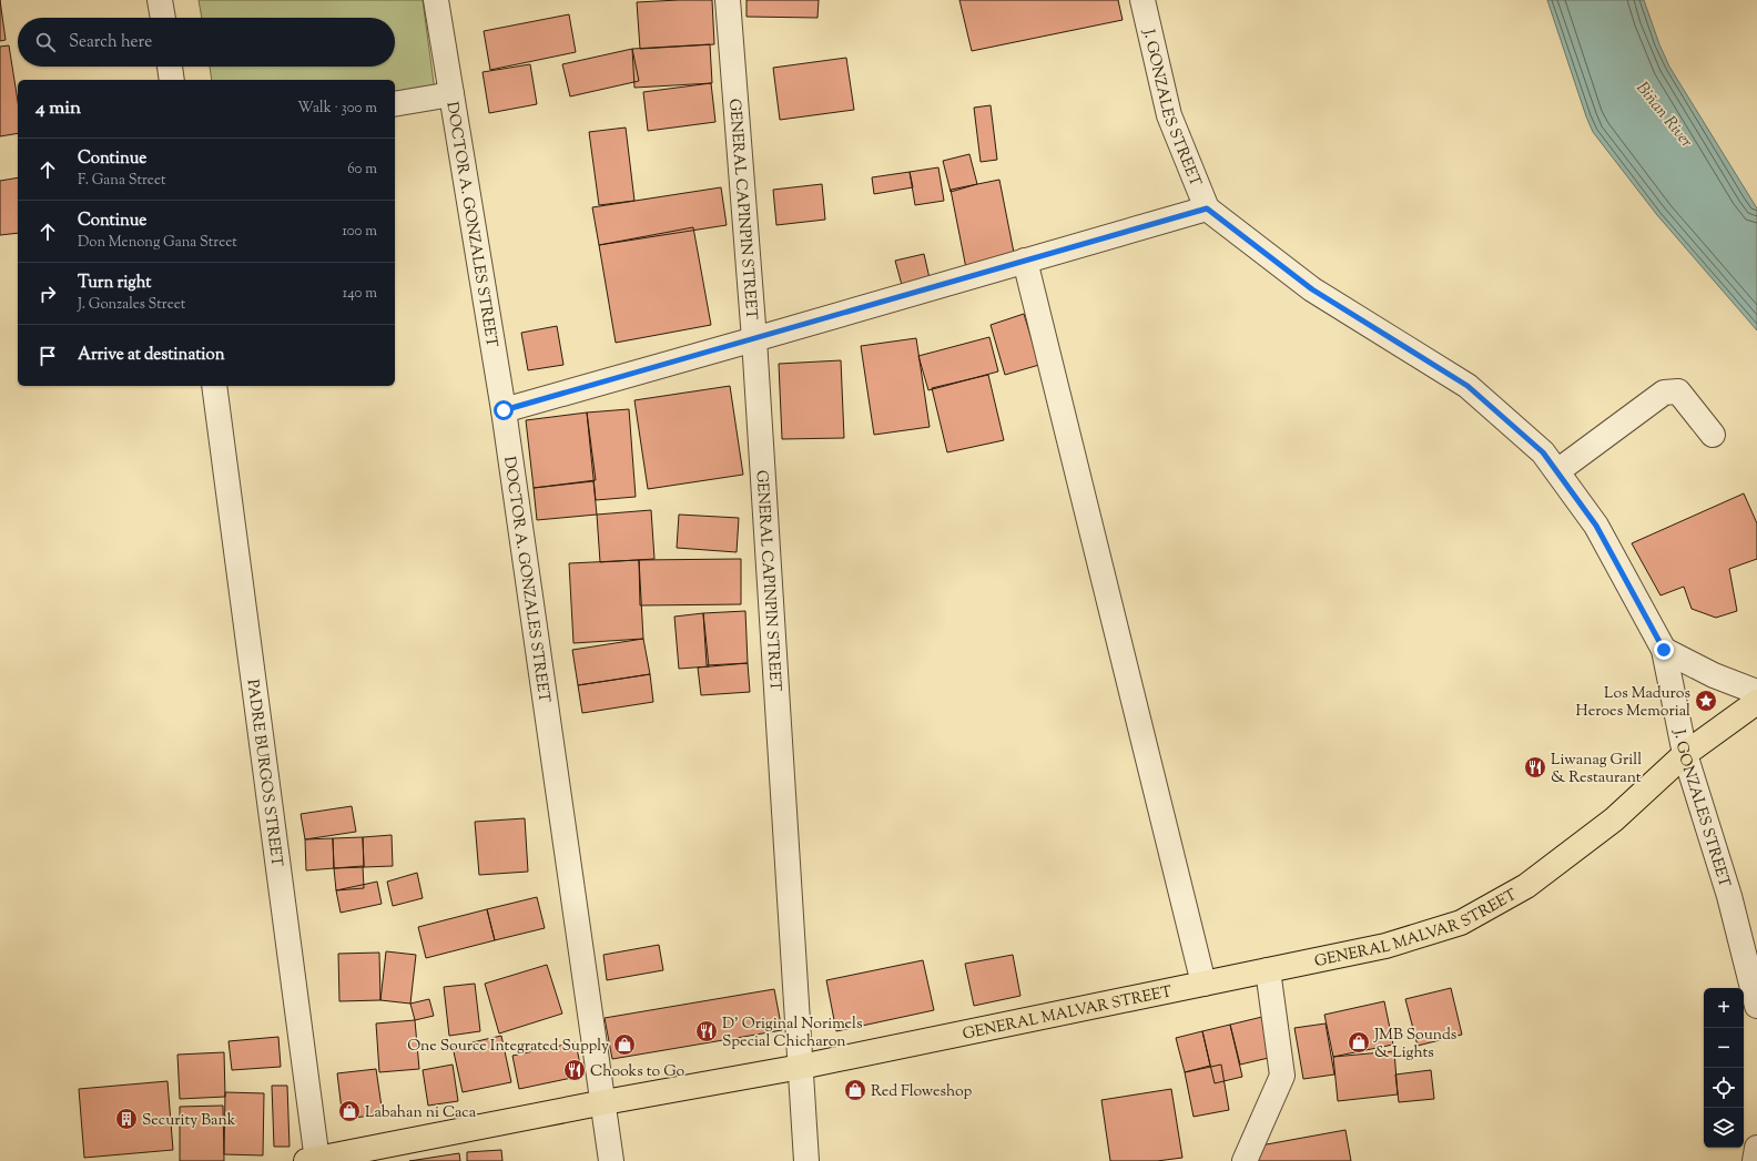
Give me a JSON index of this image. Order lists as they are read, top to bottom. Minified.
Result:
{"streets":{"main road":["GENERAL MALVAR STREET"],"street":["J. GONZALES STREET","GENERAL CAPINPIN STREET","DOCTOR A. GONZALES STREET","PADRE BURGOS STREET"]},"crossings":[["J. GONZALES STREET","GENERAL MALVAR STREET"],["GENERAL CAPINPIN STREET","GENERAL MALVAR STREET"],["DOCTOR A. GONZALES STREET","GENERAL MALVAR STREET"],["PADRE BURGOS STREET","GENERAL MALVAR STREET"]],"water":["Biñan River"],"places":{"place":["Los Maduros Heroes Memorial"],"restaurant":["Liwanag Grill & Restaurant","D' Original Norimels Special Chicharon","Chooks to Go"],"shop":["JMB Sounds & Lights","One Source Integrated Supply","Red Floweshop","Labahan ni Caca"],"building":["Security Bank"]},"page":{"search":"Search here","heading":["4 min","Walk · 300 m"],"list":[["Continue","F. Gana Street","60 m"],["Continue","Don Menong Gana Street","100 m"],["Turn right","J. Gonzales Street","140 m"],"Arrive at destination"],"map_buttons":["+","−"]}}
